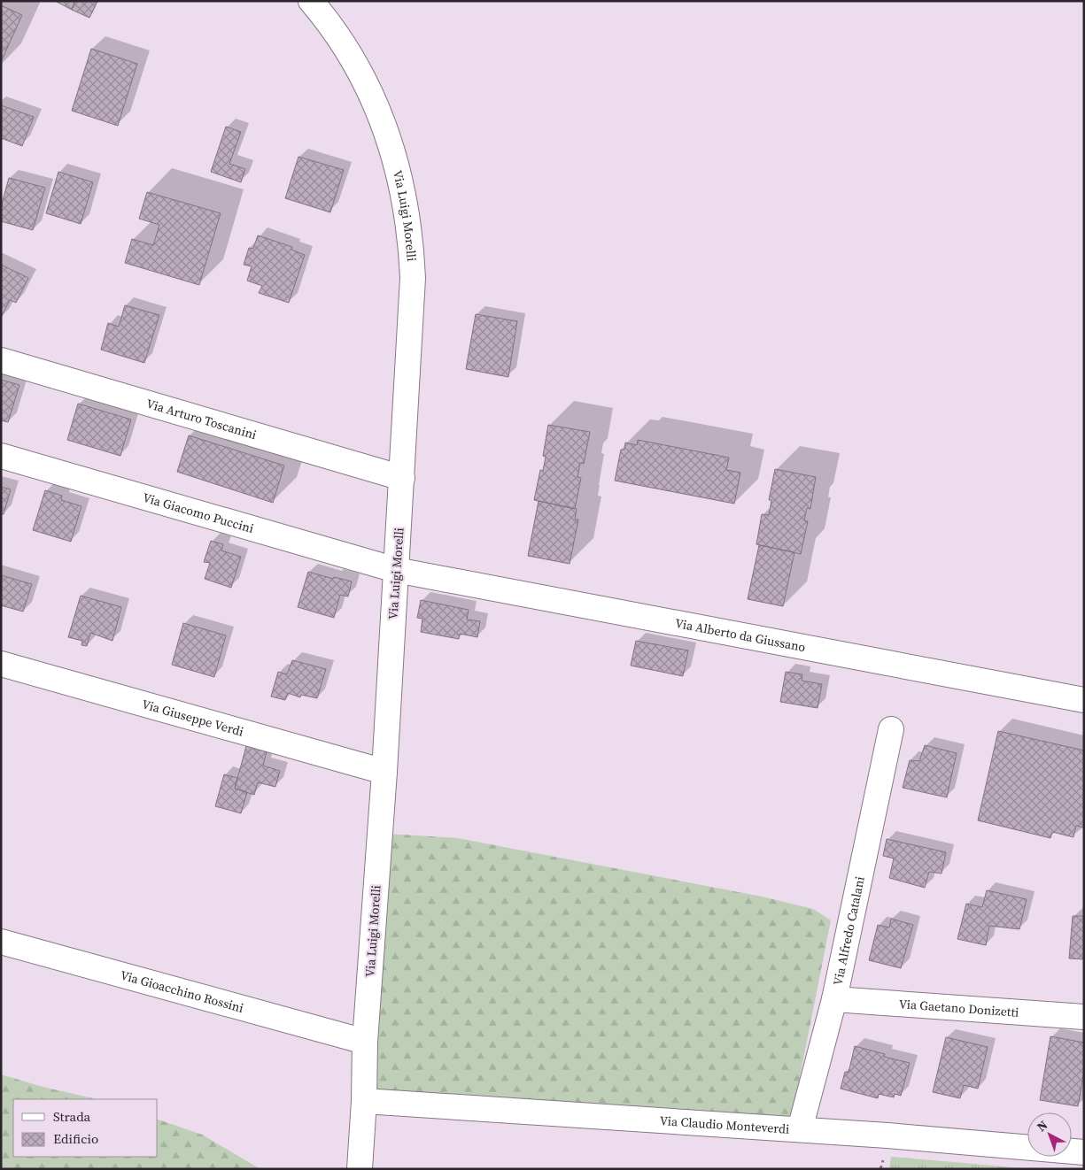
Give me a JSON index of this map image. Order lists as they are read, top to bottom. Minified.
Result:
{"streets":{"street":["Via Luigi Morelli","Via Arturo Toscanini","Via Giacomo Puccini","Via Alberto da Giussano","Via Giuseppe Verdi","Via Alfredo Catalani","Via Gioacchino Rossini","Via Gaetano Donizetti","Via Claudio Monteverdi"]},"crossings":[["Via Luigi Morelli","Via Arturo Toscanini"],["Via Luigi Morelli","Via Giacomo Puccini"],["Via Luigi Morelli","Via Alberto da Giussano"],["Via Luigi Morelli","Via Giuseppe Verdi"],["Via Luigi Morelli","Via Gioacchino Rossini"],["Via Luigi Morelli","Via Claudio Monteverdi"],["Via Giacomo Puccini","Via Alberto da Giussano"],["Via Alfredo Catalani","Via Gaetano Donizetti"],["Via Alfredo Catalani","Via Claudio Monteverdi"]],"legend":["Strada","Edificio"],"north":"top left"}
